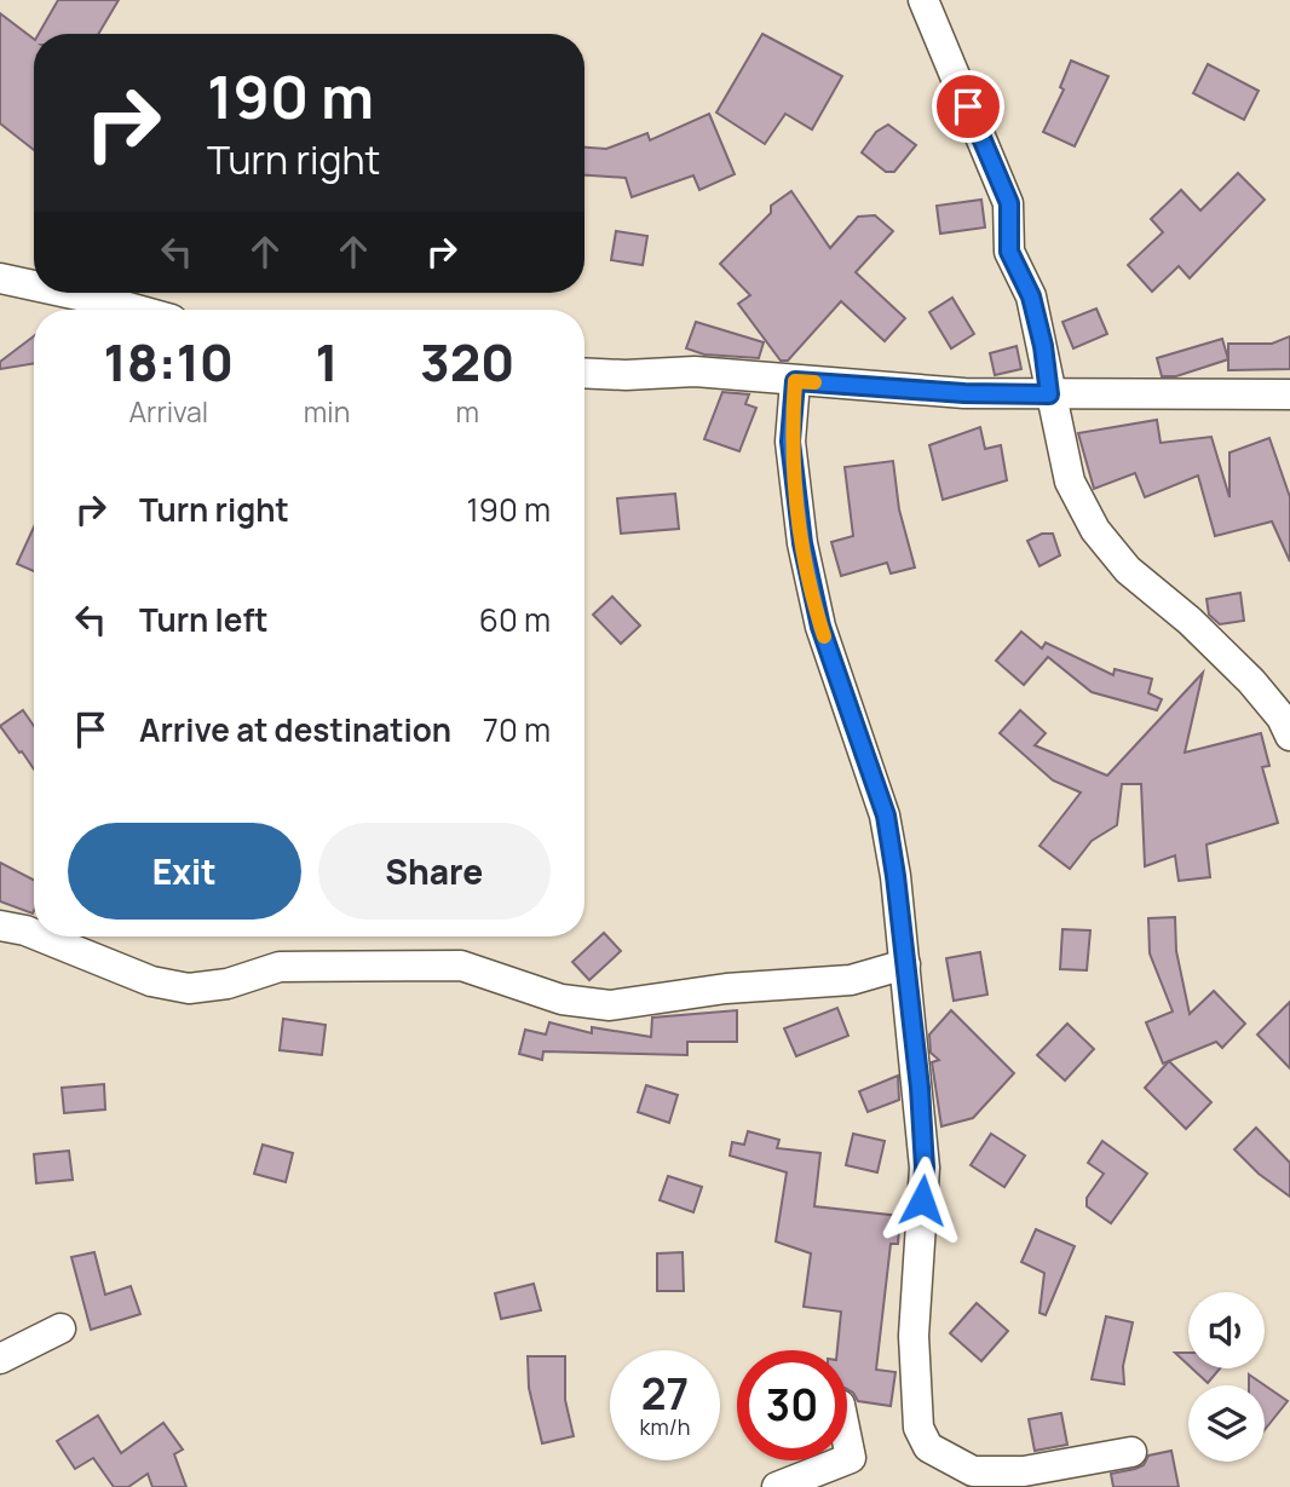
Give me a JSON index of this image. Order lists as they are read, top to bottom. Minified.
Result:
{"page":{"turn":["190 m","Turn right"],"eta":["18:10","Arrival","1","min","320","m"],"list":[{"name":"Turn right","value":"190 m"},{"name":"Turn left","value":"60 m"},{"name":"Arrive at destination","value":"70 m"}],"buttons":["Exit","Share"],"speed":"27 km/h","limit":"30"}}
